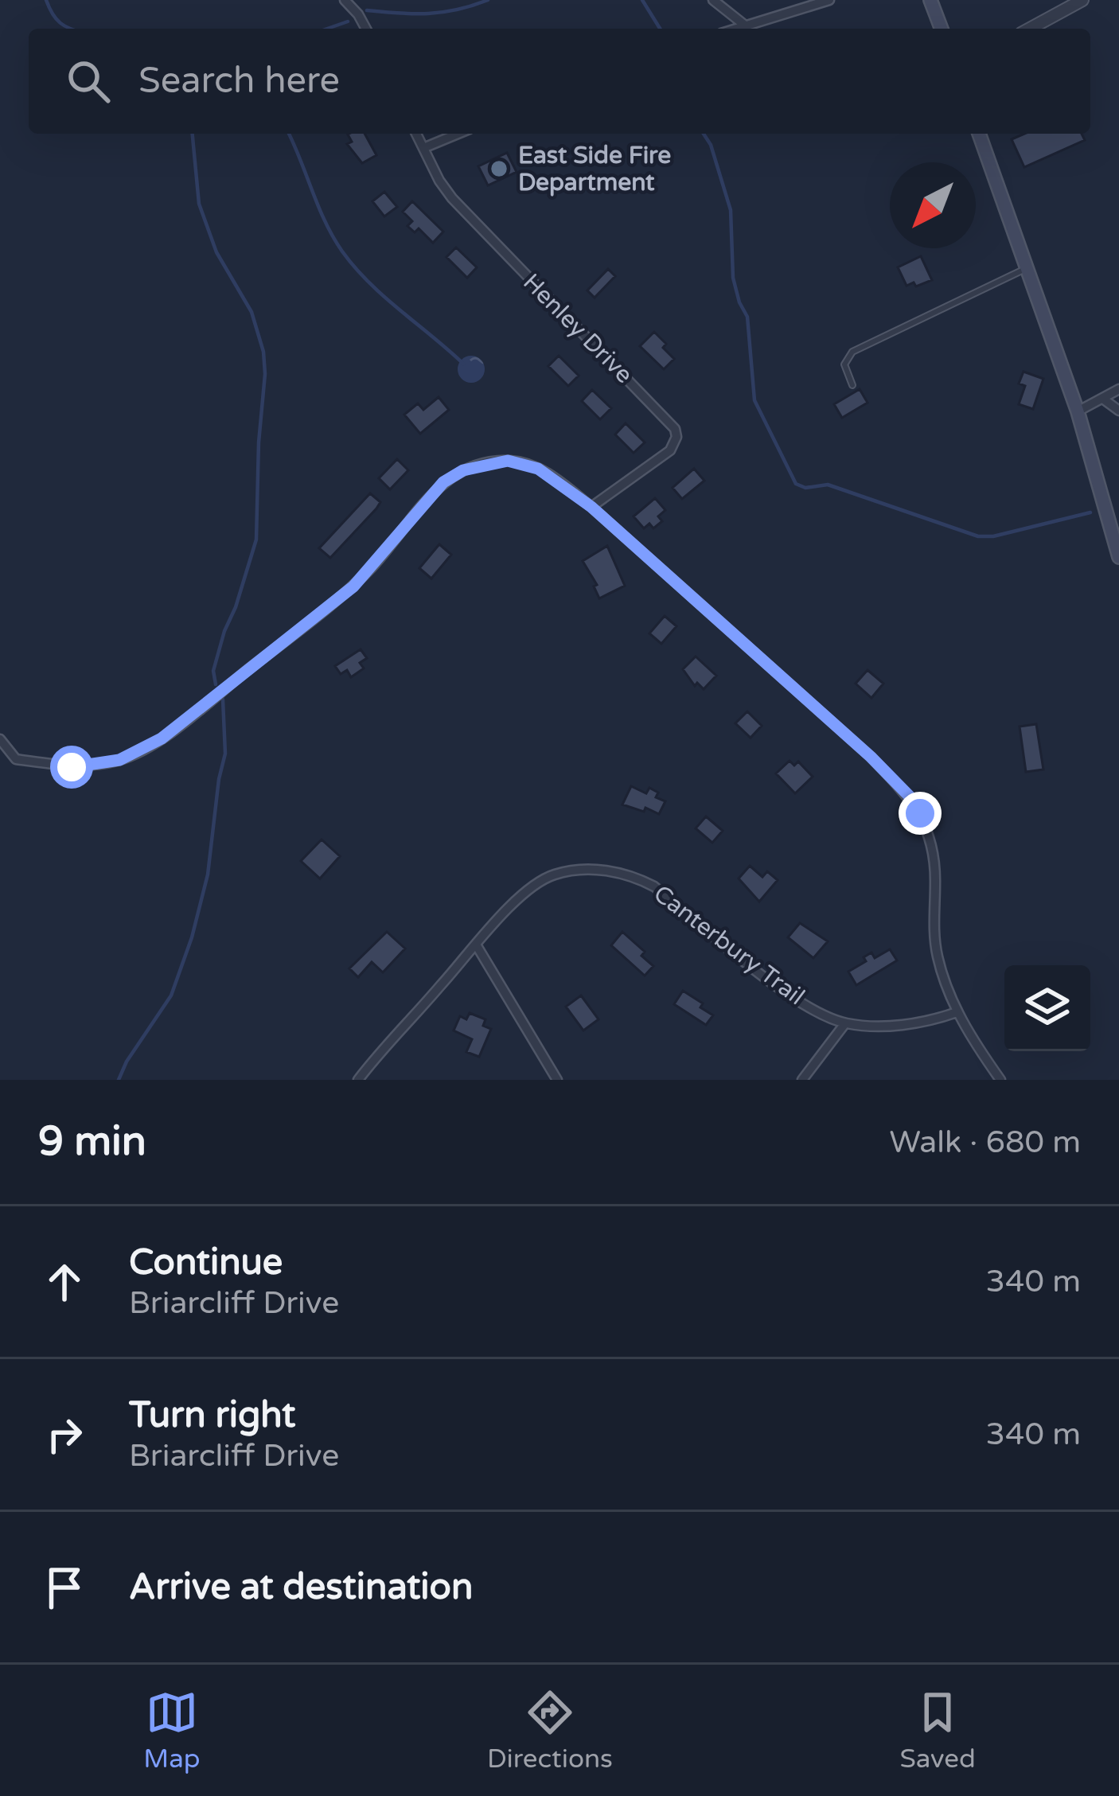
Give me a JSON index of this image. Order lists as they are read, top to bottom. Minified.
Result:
{"streets":{"street":["Henley Drive","Canterbury Trail"]},"places":["East Side Fire Department"],"north":"bottom left","page":{"search":"Search here","heading":["9 min","Walk · 680 m"],"list":[["Continue","Briarcliff Drive","340 m"],["Turn right","Briarcliff Drive","340 m"],"Arrive at destination"],"nav":["Map","Directions","Saved"]}}
